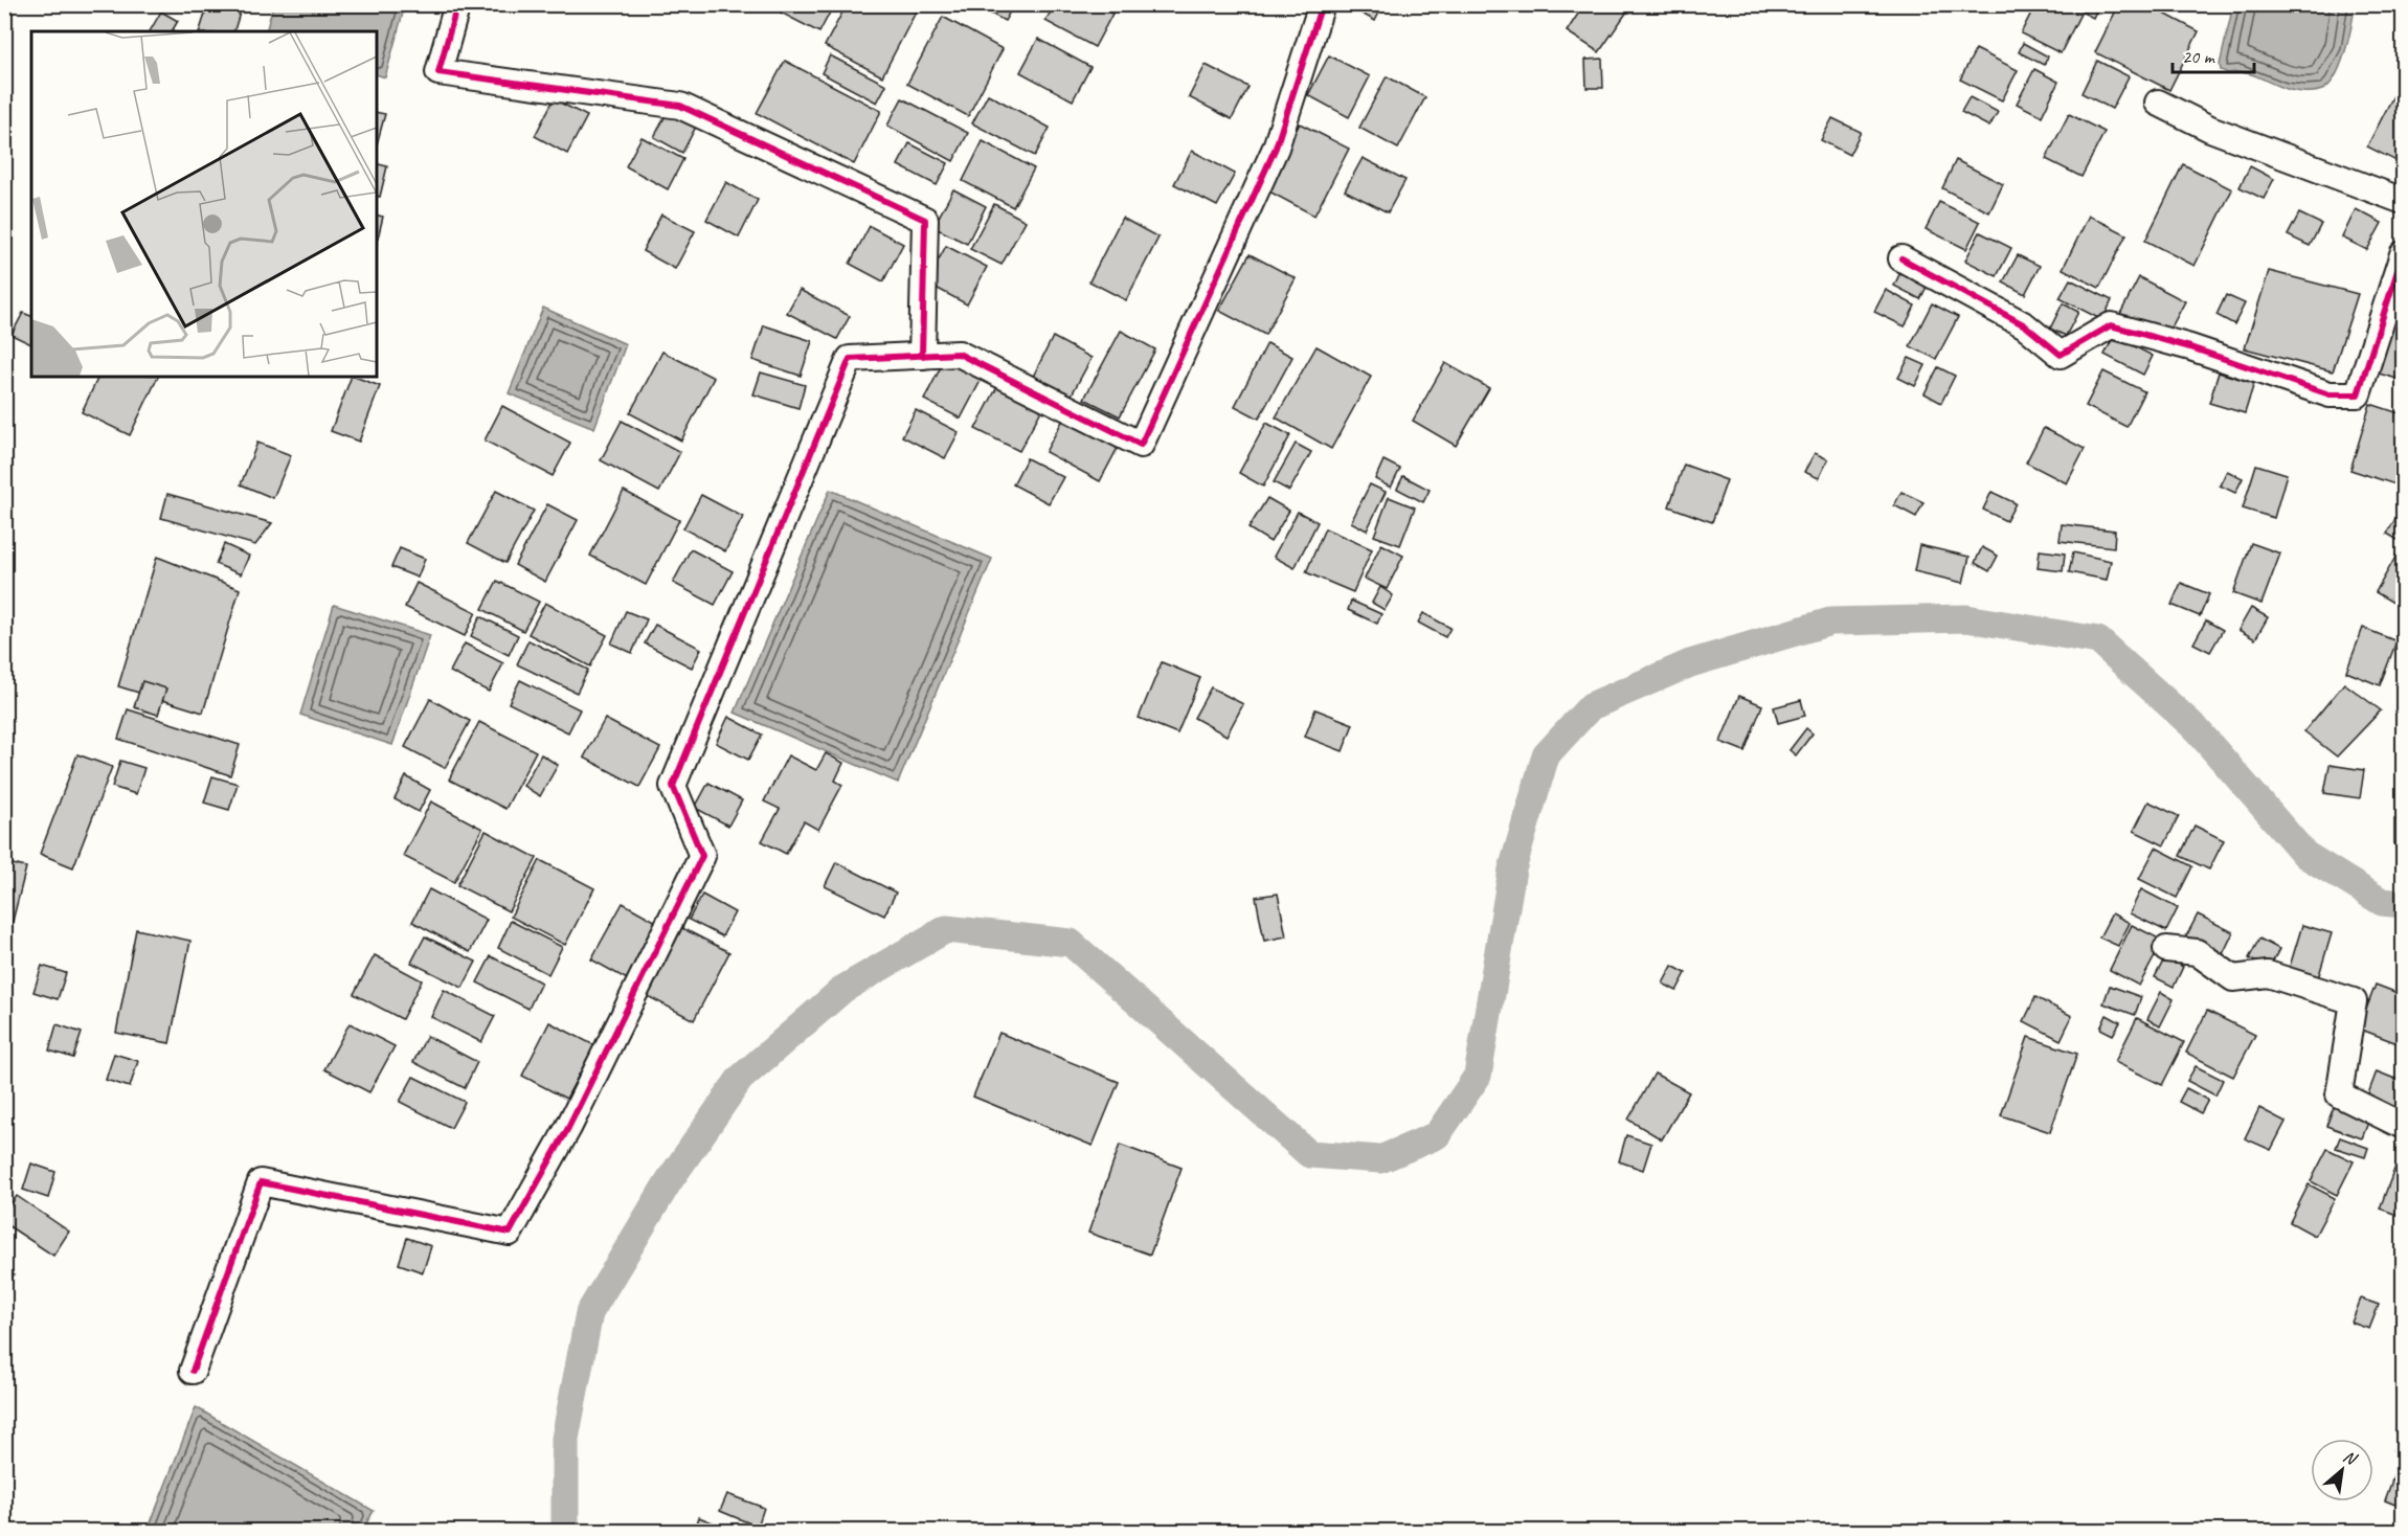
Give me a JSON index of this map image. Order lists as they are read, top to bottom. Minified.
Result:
{"scale_bar":"20 m","north":"top right"}
